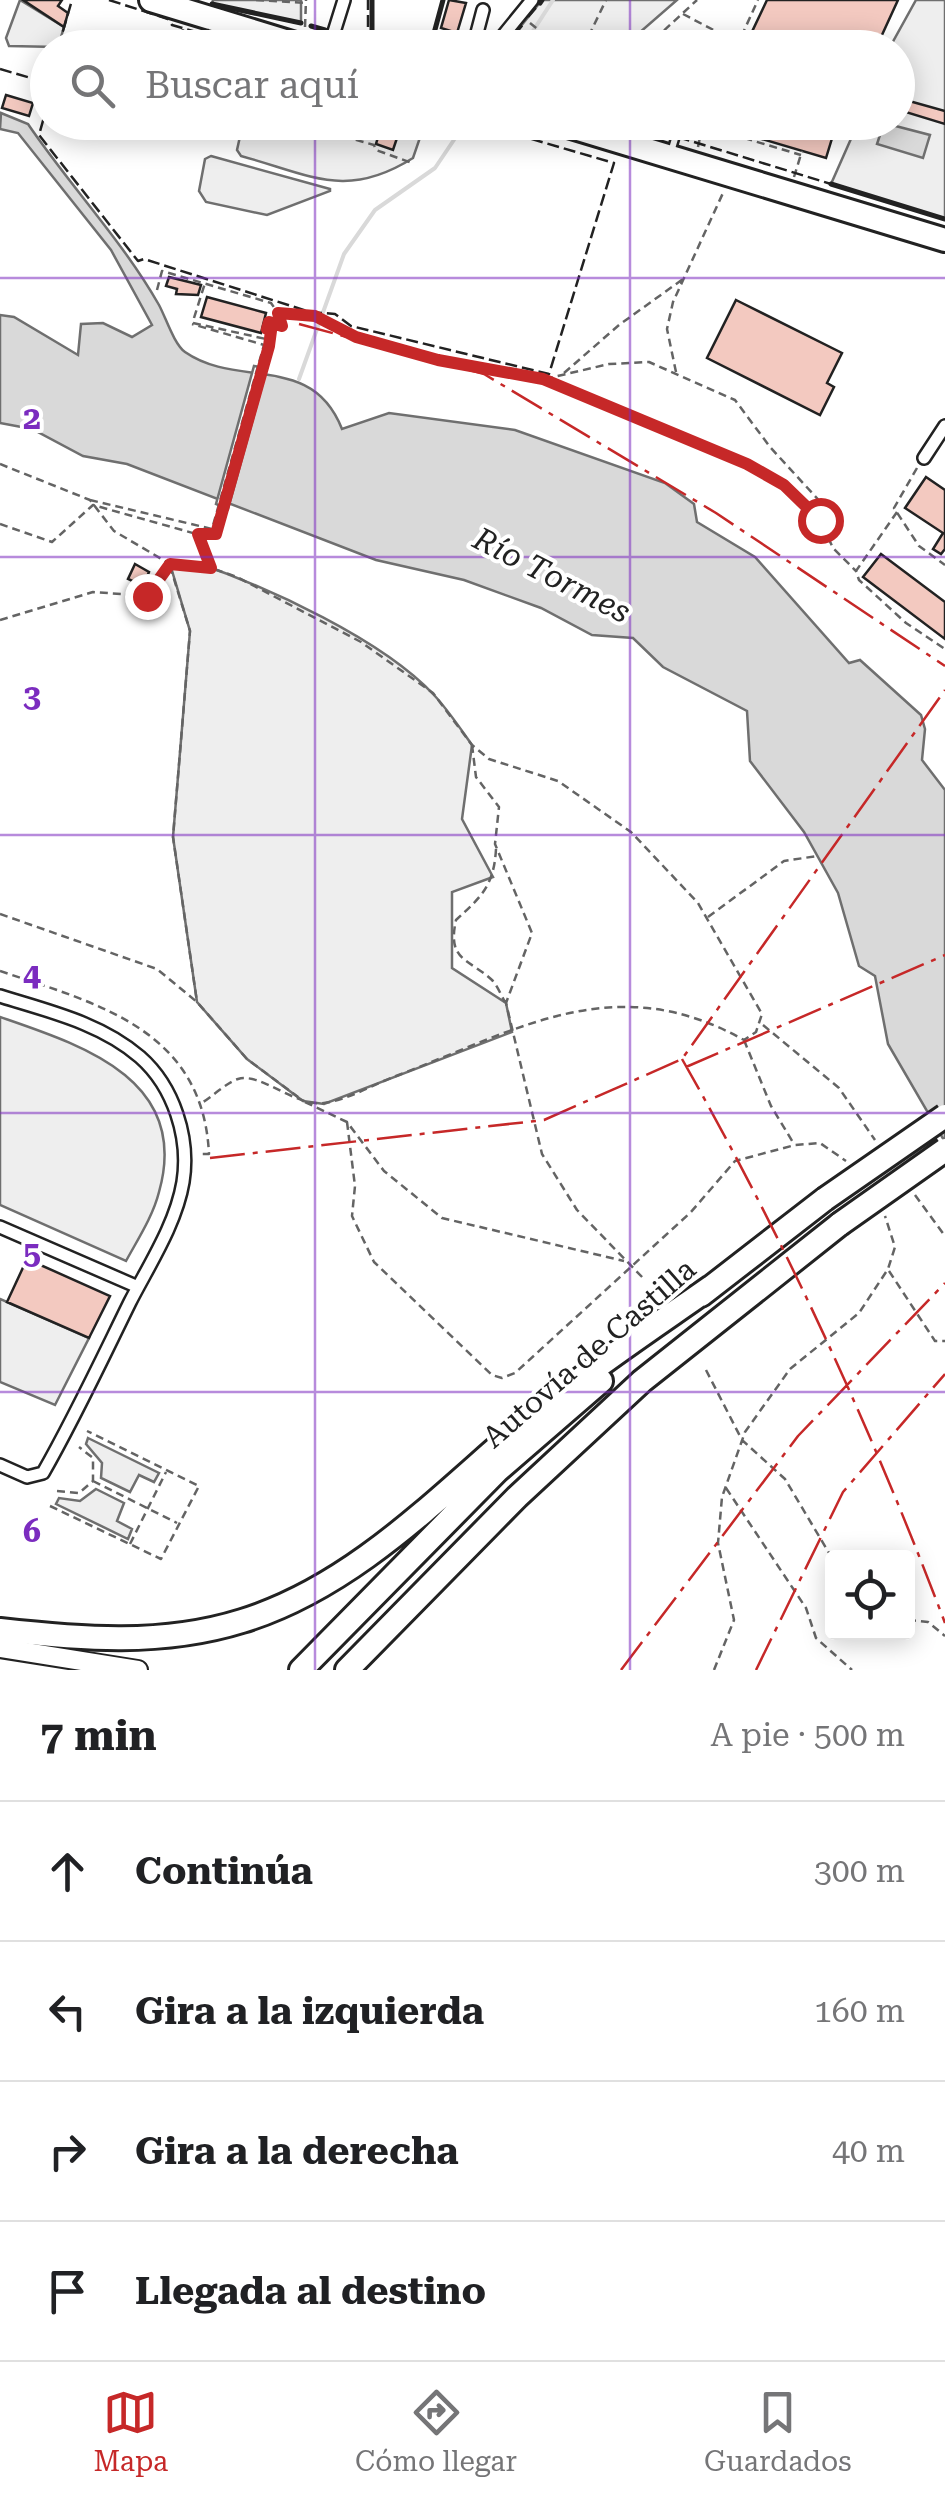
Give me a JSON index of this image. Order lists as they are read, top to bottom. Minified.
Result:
{"streets":{"highway":["Autovía de Castilla"]},"water":["Río Tormes"],"page":{"search":"Buscar aquí","heading":["7 min","A pie · 500 m"],"list":[["Continúa","300 m"],["Gira a la izquierda","160 m"],["Gira a la derecha","40 m"],"Llegada al destino"],"nav":["Mapa","Cómo llegar","Guardados"]},"grid":{"rows":["2","3","4","5","6"]}}
